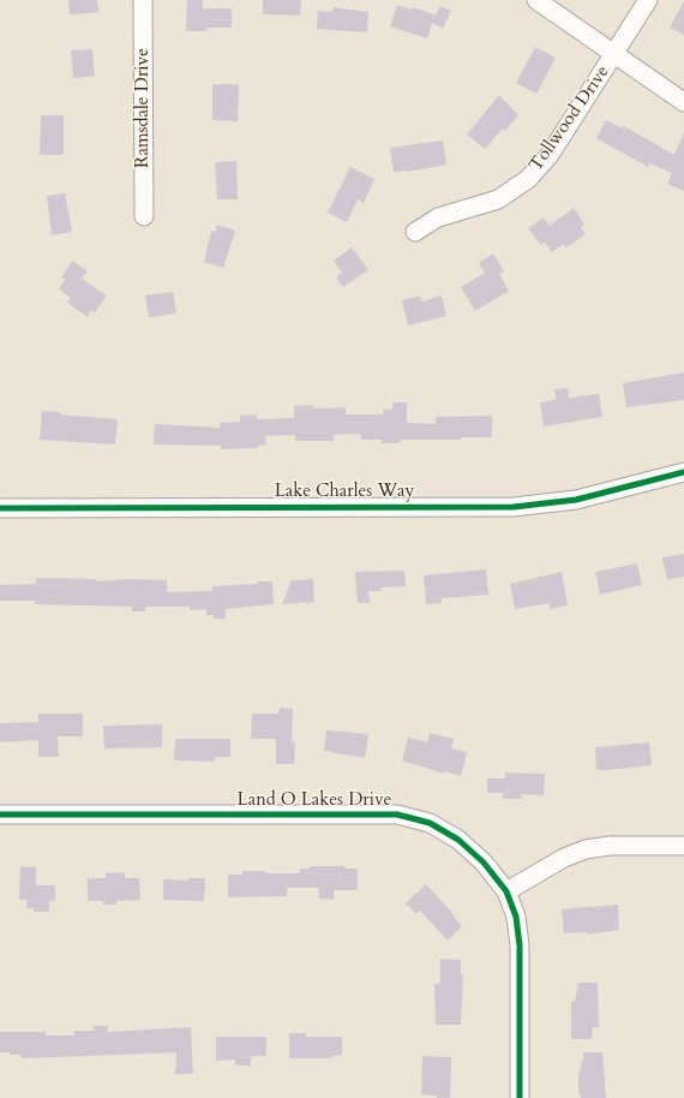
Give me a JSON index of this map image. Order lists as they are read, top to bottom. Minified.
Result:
{"streets":{"street":["Ramsdale Drive","Tollwood Drive","Lake Charles Way","Land O Lakes Drive"]}}
